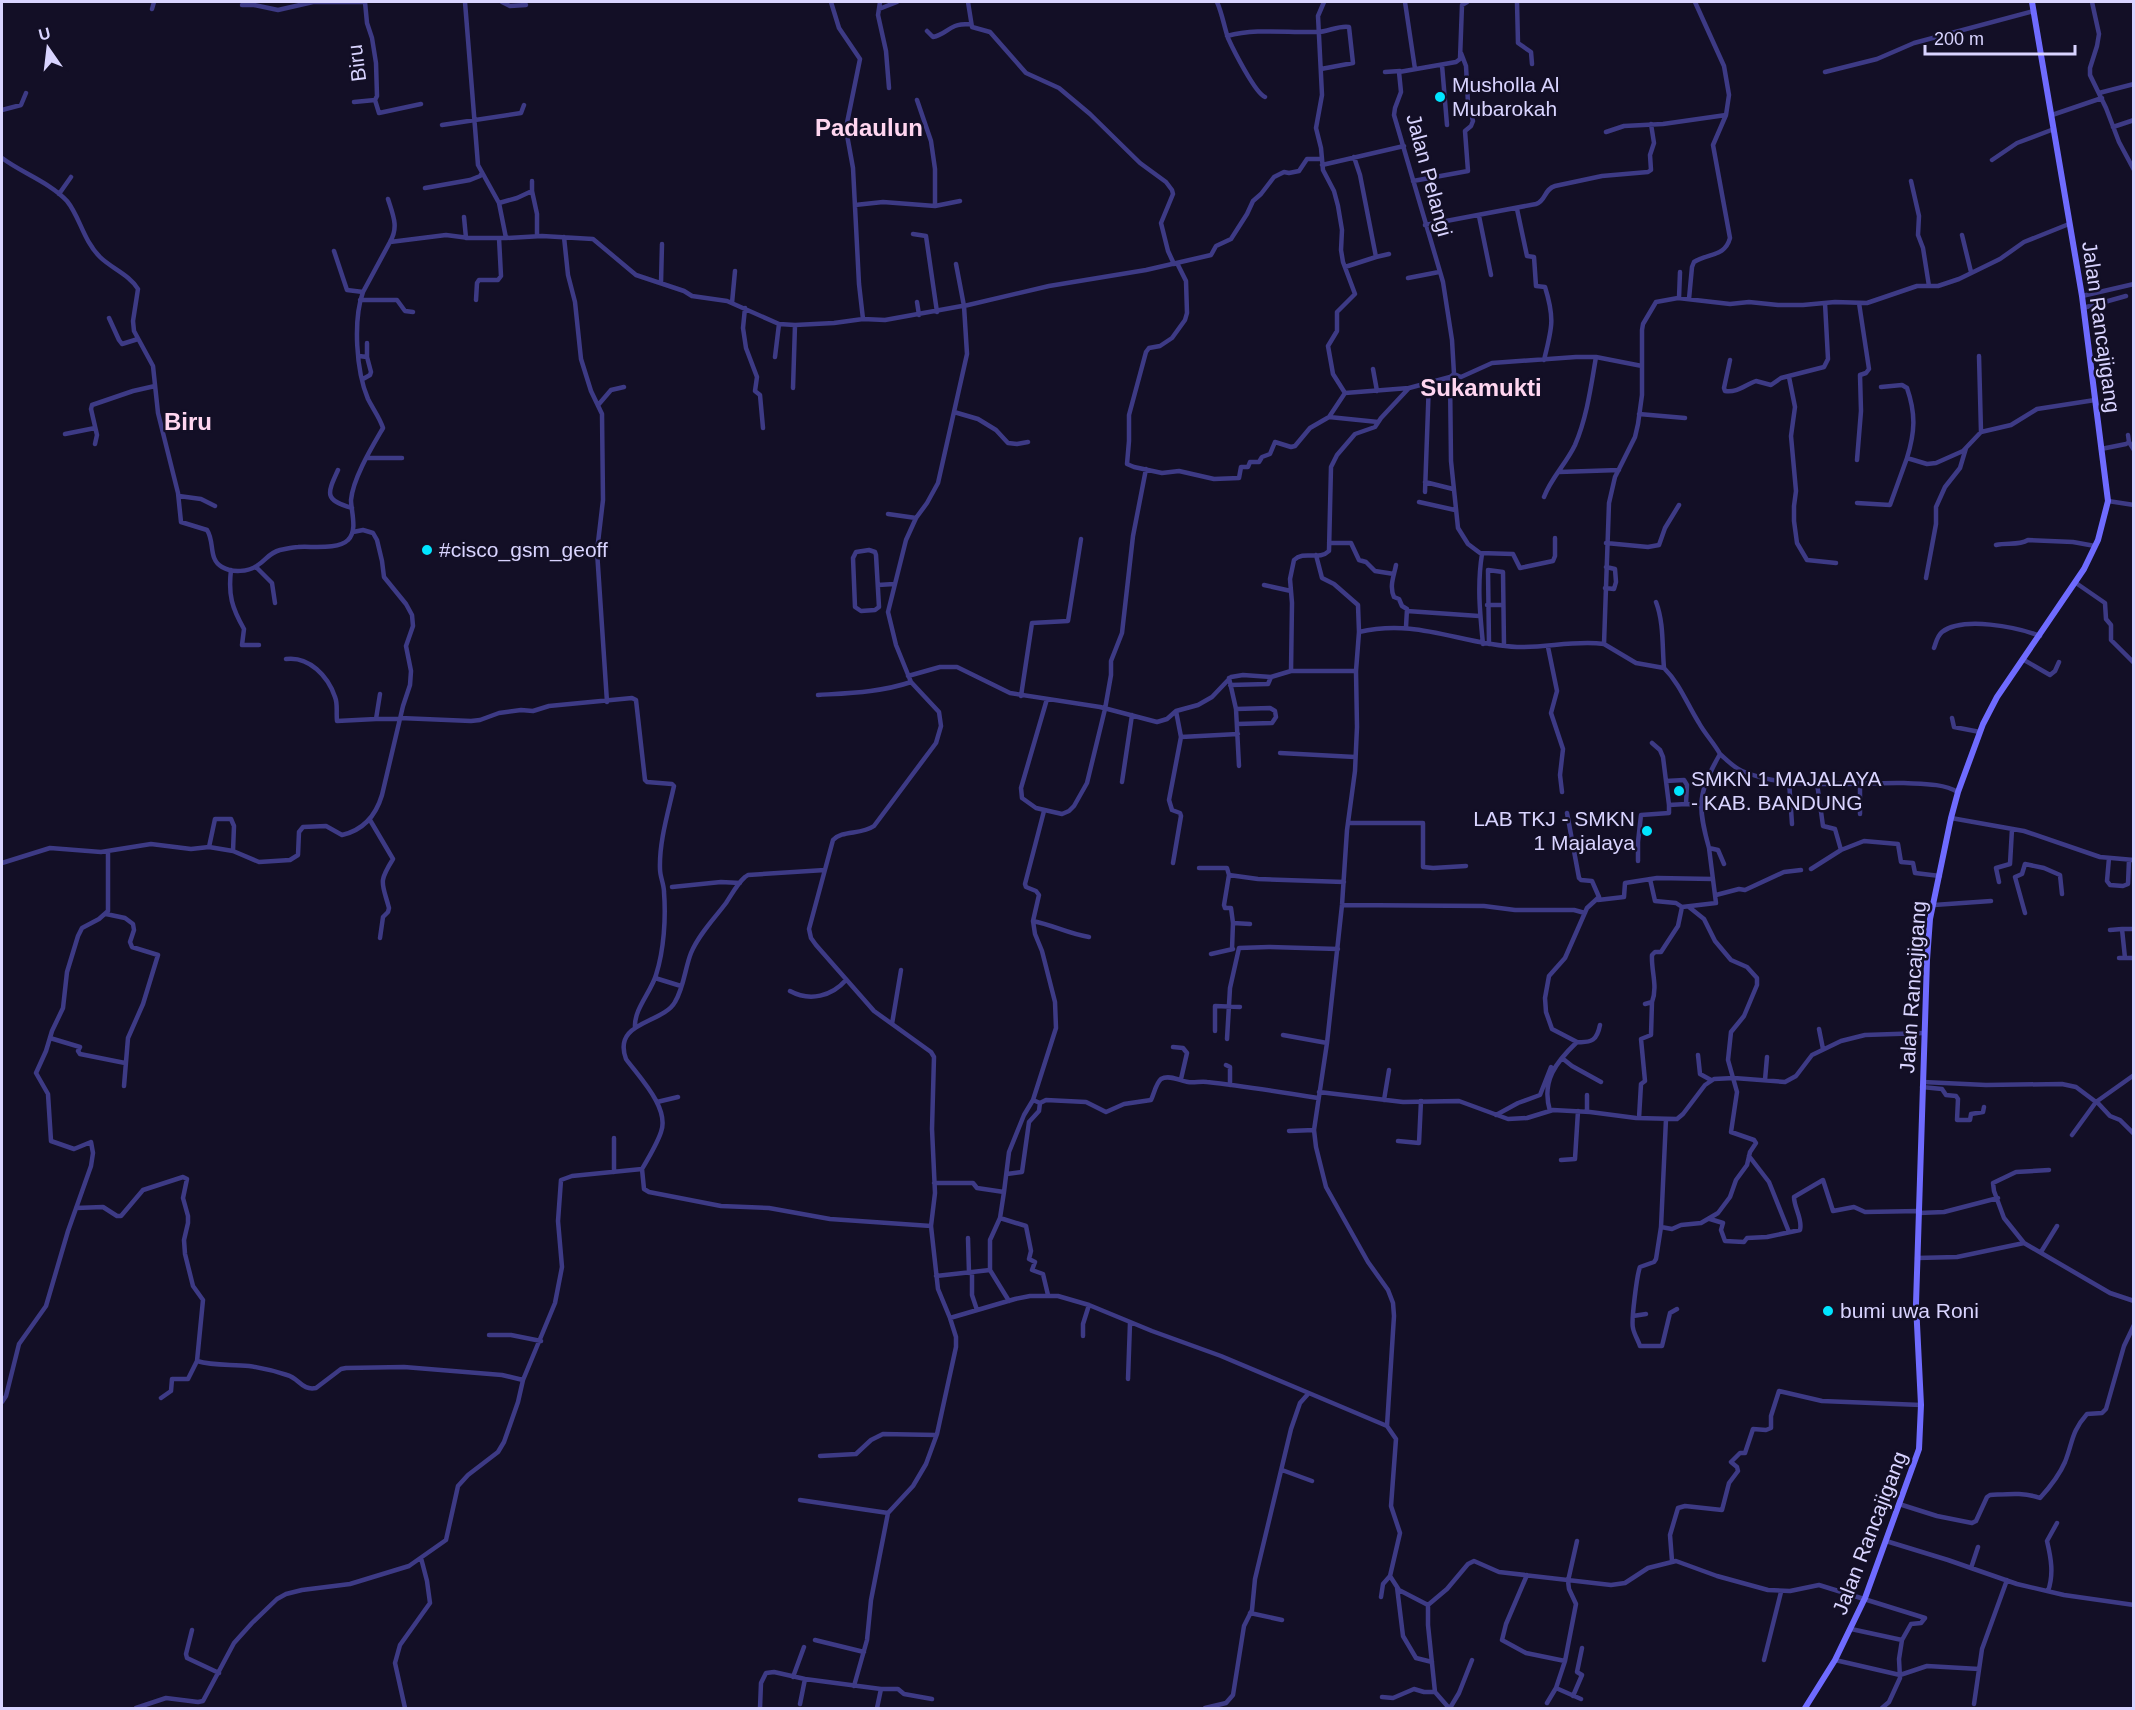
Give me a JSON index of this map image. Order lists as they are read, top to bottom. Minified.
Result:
{"streets":{"main road":["Jalan Rancajigang"],"street":["Biru","Jalan Pelangi"]},"districts":["Padaulun","Sukamukti","Biru"],"places":["Musholla Al Mubarokah","#cisco_gsm_geoff","SMKN 1 MAJALAYA - KAB. BANDUNG","LAB TKJ - SMKN 1 Majalaya","bumi uwa Roni"],"scale_bar":"200 m","north":"top"}
